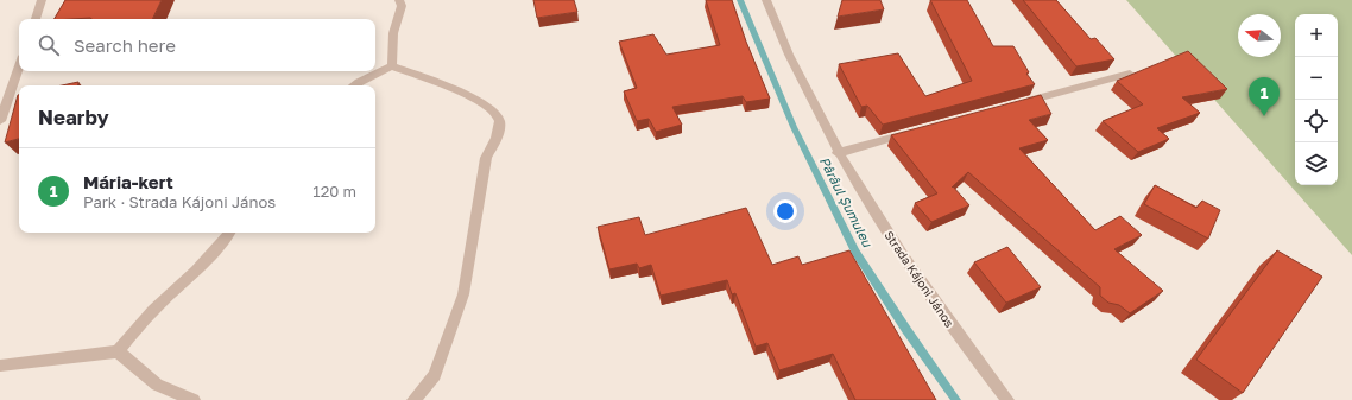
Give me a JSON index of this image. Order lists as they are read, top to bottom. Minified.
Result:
{"streets":{"street":["Strada Kájoni János"]},"water":["Pârâul Șumuleu"],"north":"left","page":{"map_buttons":["+","−"],"search":"Search here","pins":"1","heading":"Nearby","list":[{"mark":"1","name":"Mária-kert","note":"Park · Strada Kájoni János","value":"120 m"}]}}
